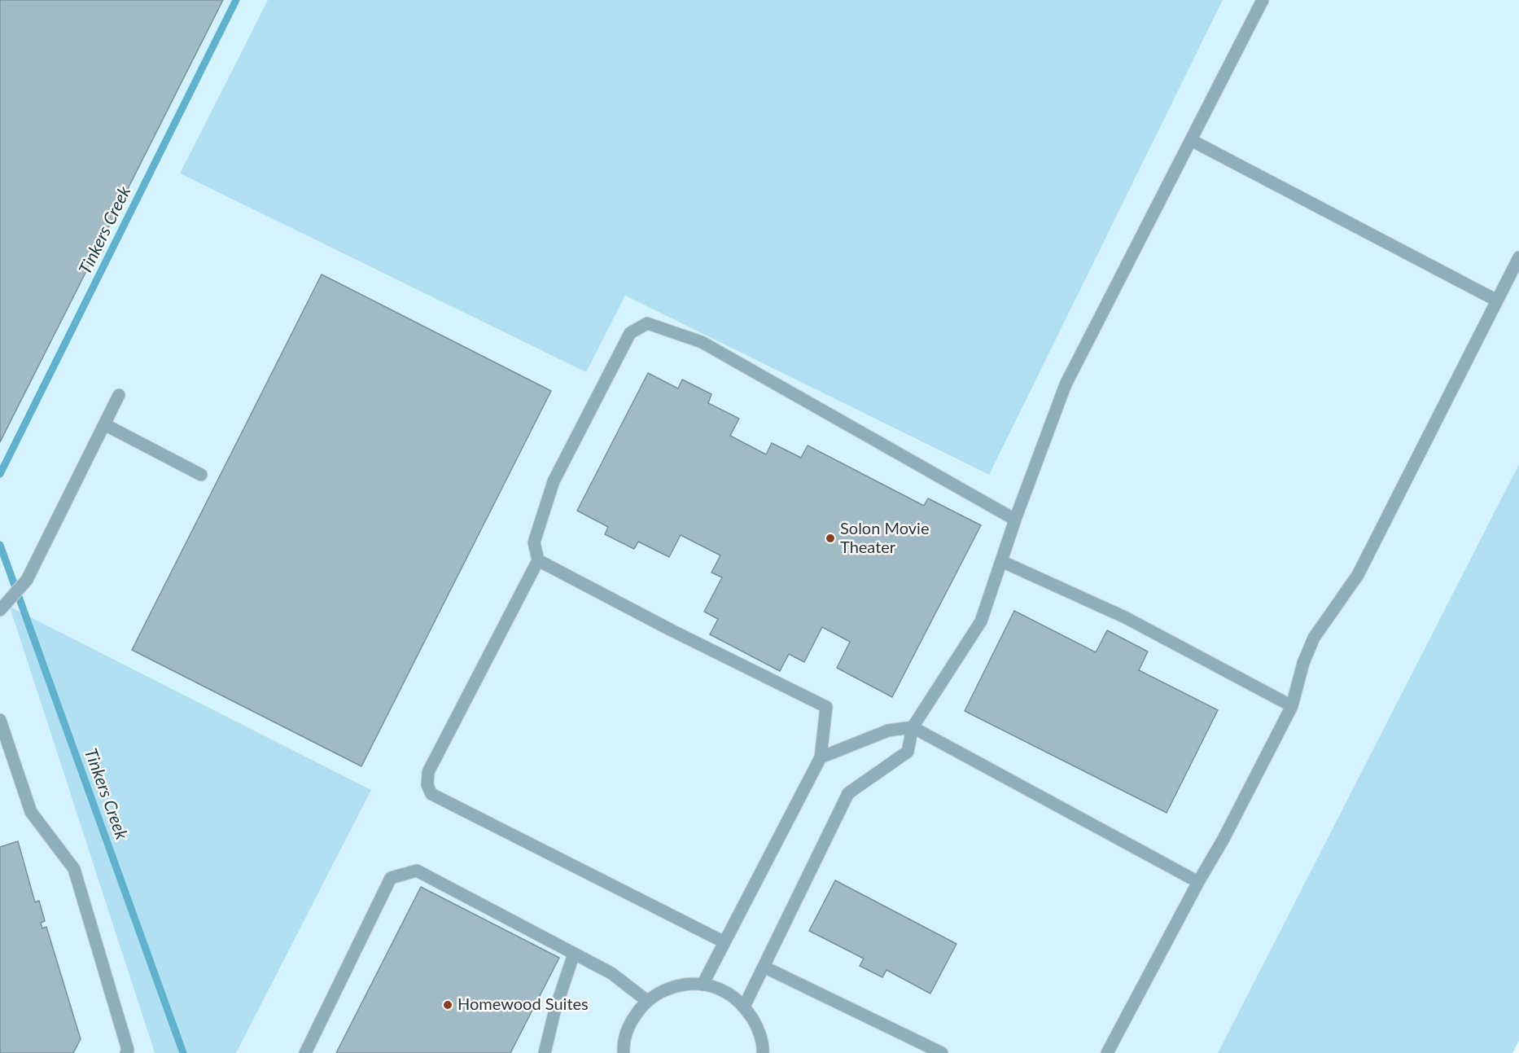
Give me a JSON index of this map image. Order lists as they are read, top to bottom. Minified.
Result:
{"water":["Tinkers Creek"],"places":["Solon Movie Theater","Homewood Suites"]}
